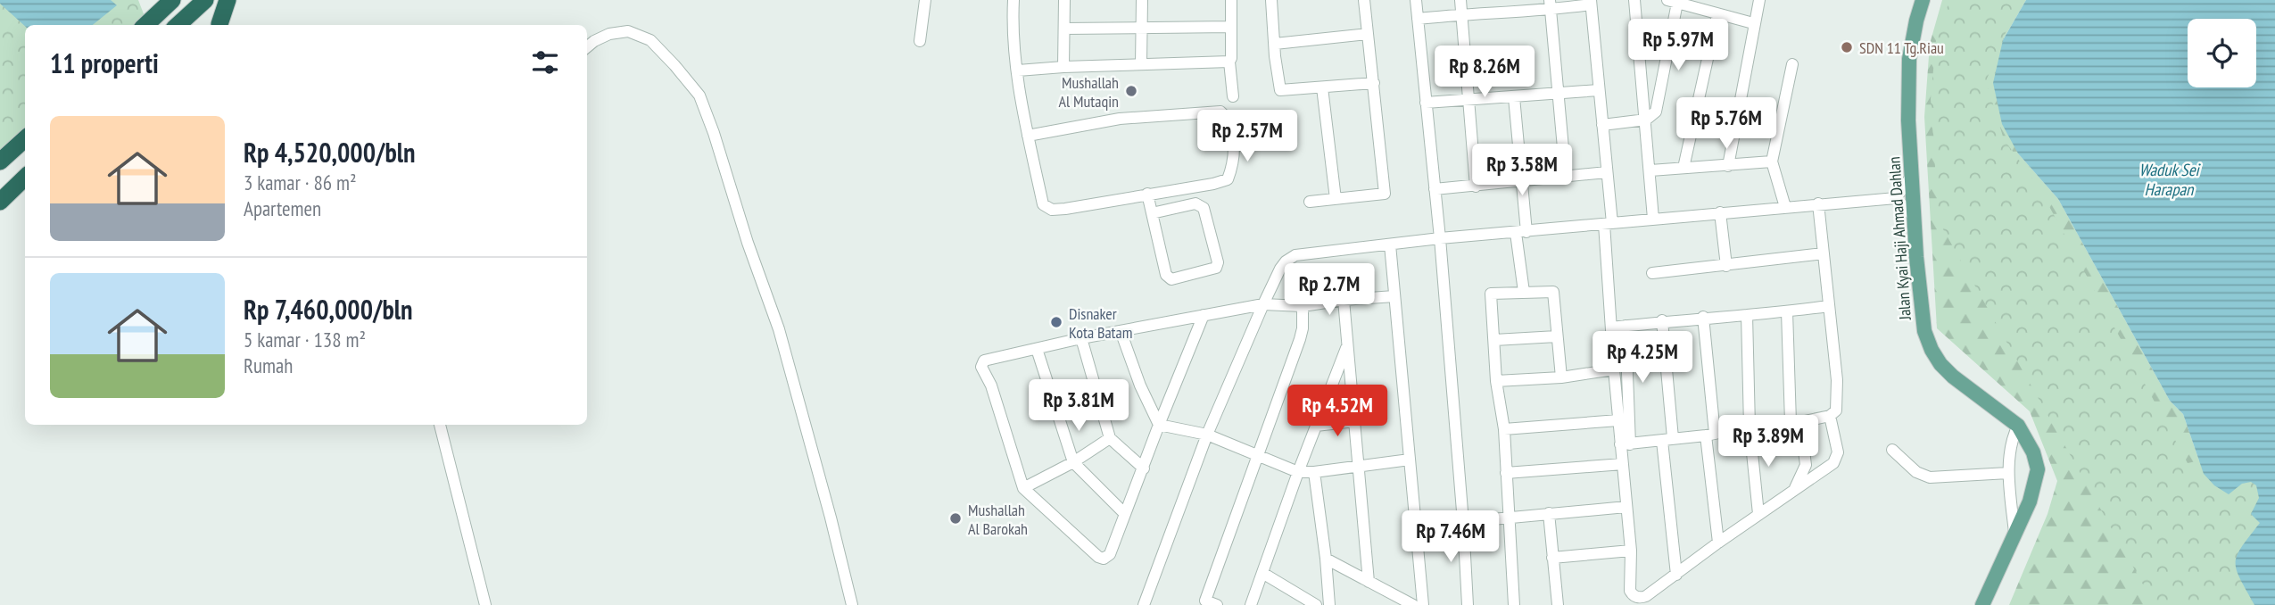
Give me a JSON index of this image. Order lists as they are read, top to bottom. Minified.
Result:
{"streets":{"main road":["Jalan Kyai Haji Ahmad Dahlan"]},"water":["Waduk Sei Harapan"],"places":["SDN 11 Tg.Riau","Mushallah Al Mutaqin","Disnaker Kota Batam","Mushallah Al Barokah"],"page":{"price":["Rp 5.97M","Rp 8.26M","Rp 5.76M","Rp 2.57M","Rp 3.58M","Rp 2.7M","Rp 4.25M","Rp 3.81M","Rp 4.52M","Rp 3.89M","Rp 7.46M"],"heading":"11 properti","list":[{"name":"Rp 4,520,000/bln","note":"3 kamar · 86 m² · Apartemen"},{"name":"Rp 7,460,000/bln","note":"5 kamar · 138 m² · Rumah"}]}}
